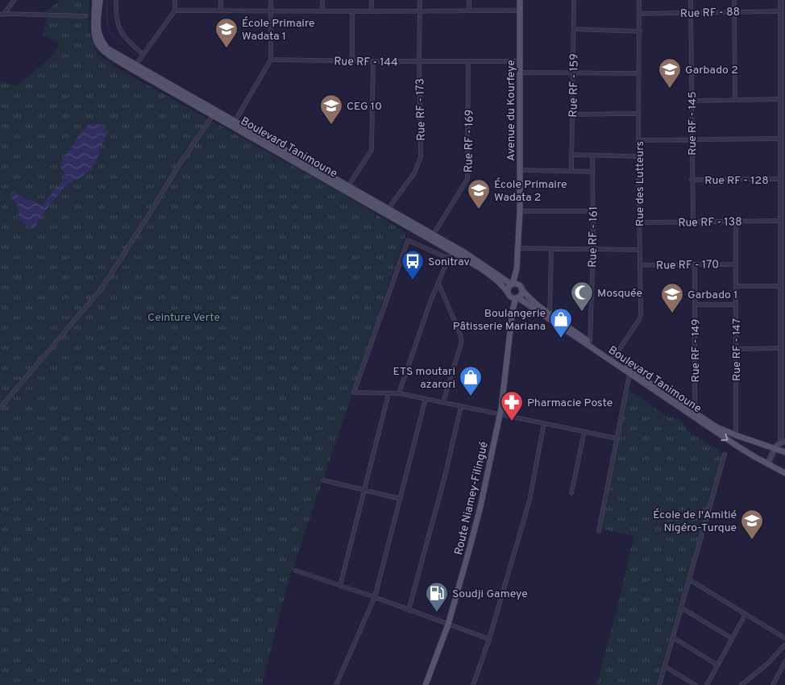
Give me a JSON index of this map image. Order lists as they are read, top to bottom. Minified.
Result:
{"streets":{"main road":["Avenue du Kourfeye","Boulevard Tanimoune","Route Niamey-Filingué"],"street":["Rue RF - 88","Rue RF - 144","Rue RF - 159","Rue RF - 173","Rue RF - 145","Rue RF - 169","Rue RF - 128","Rue des Lutteurs","Rue RF - 138","Rue RF - 161","Rue RF - 170","Rue RF - 147","Rue RF - 149"]},"crossings":[["Rue RF - 88","Rue RF - 145"],["Rue RF - 88","Rue des Lutteurs"],["Rue RF - 144","Rue RF - 173"],["Rue RF - 144","Avenue du Kourfeye"],["Rue RF - 144","Rue RF - 169"],["Rue RF - 173","Boulevard Tanimoune"],["Avenue du Kourfeye","Boulevard Tanimoune"],["Avenue du Kourfeye","Route Niamey-Filingué"],["Rue RF - 145","Rue RF - 128"],["Rue RF - 145","Rue RF - 138"],["Rue RF - 169","Boulevard Tanimoune"],["Boulevard Tanimoune","Rue des Lutteurs"],["Boulevard Tanimoune","Rue RF - 161"],["Boulevard Tanimoune","Rue RF - 147"],["Boulevard Tanimoune","Rue RF - 149"],["Boulevard Tanimoune","Route Niamey-Filingué"],["Rue des Lutteurs","Rue RF - 138"],["Rue des Lutteurs","Rue RF - 170"],["Rue RF - 138","Rue RF - 147"],["Rue RF - 170","Rue RF - 147"],["Rue RF - 170","Rue RF - 149"]],"parks":["Ceinture Verte"],"places":{"school or university":["École Primaire Wadata 1","Garbado 2","CEG 10","École Primaire Wadata 2","Garbado 1","École de l'Amitié Nigéro-Turque"],"bus stop":["Sonitrav"],"mosque":["Mosquée"],"shop":["Boulangerie Pâtisserie Mariana","ETS moutari azarori"],"pharmacy":["Pharmacie Poste"],"fuel station":["Soudji Gameye"]}}
